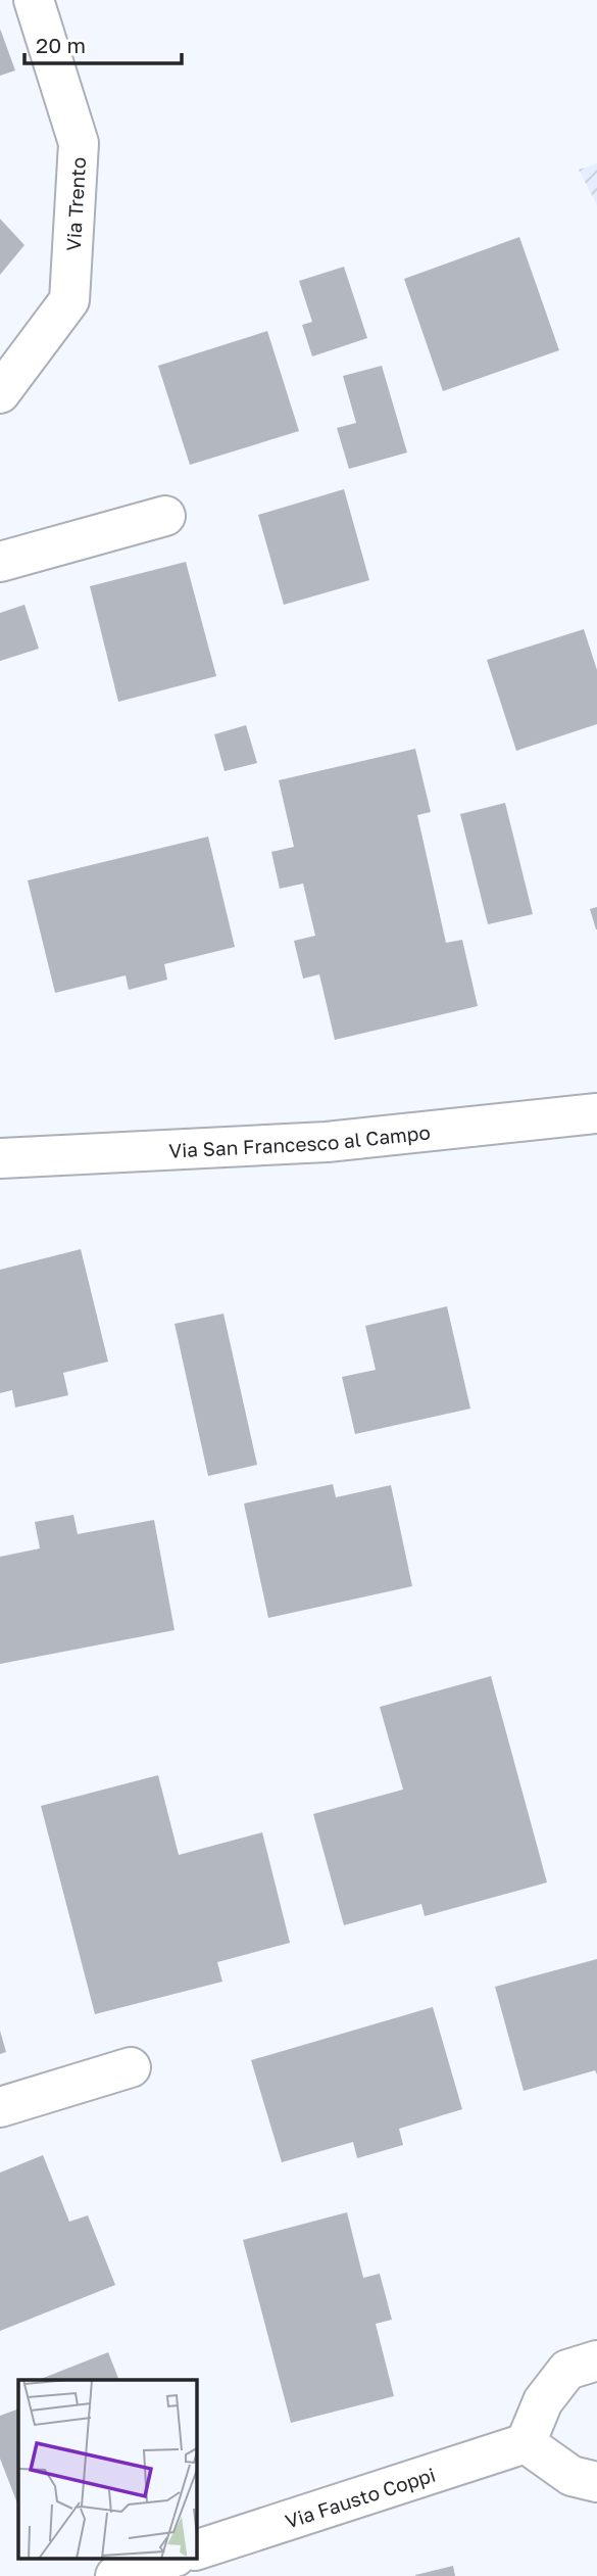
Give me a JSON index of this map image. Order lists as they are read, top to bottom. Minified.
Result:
{"streets":{"street":["Via Trento","Via San Francesco al Campo","Via Fausto Coppi"]},"scale_bar":"20 m"}
